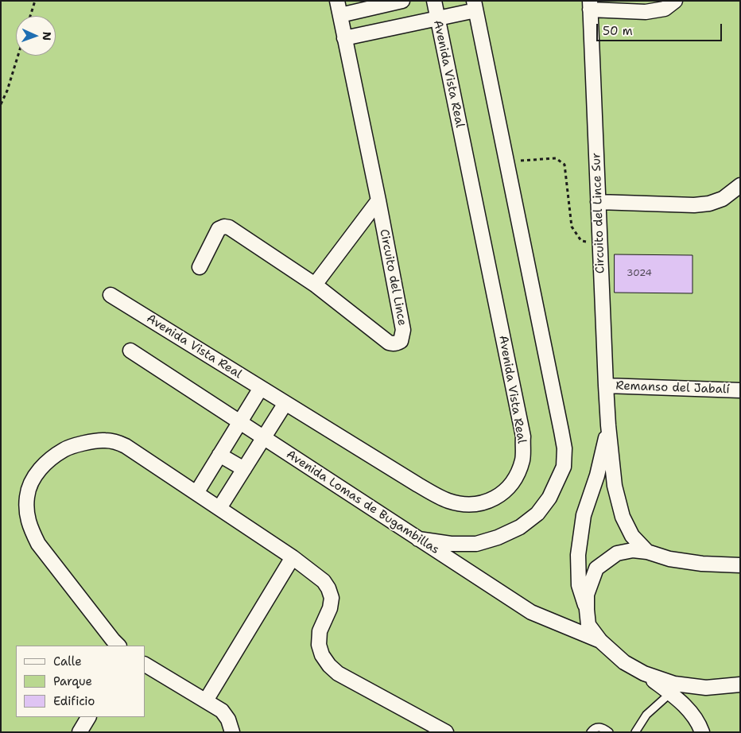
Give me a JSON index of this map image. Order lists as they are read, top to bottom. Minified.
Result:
{"streets":{"street":["Avenida Vista Real","Circuito del Lince Sur","Circuito del Lince","Remanso del Jabalí","Avenida Lomas de Bugambillas"]},"crossings":[["Circuito del Lince Sur","Remanso del Jabalí"]],"house_numbers":["3024"],"legend":["Calle","Parque","Edificio"],"scale_bar":"50 m","north":"right"}
